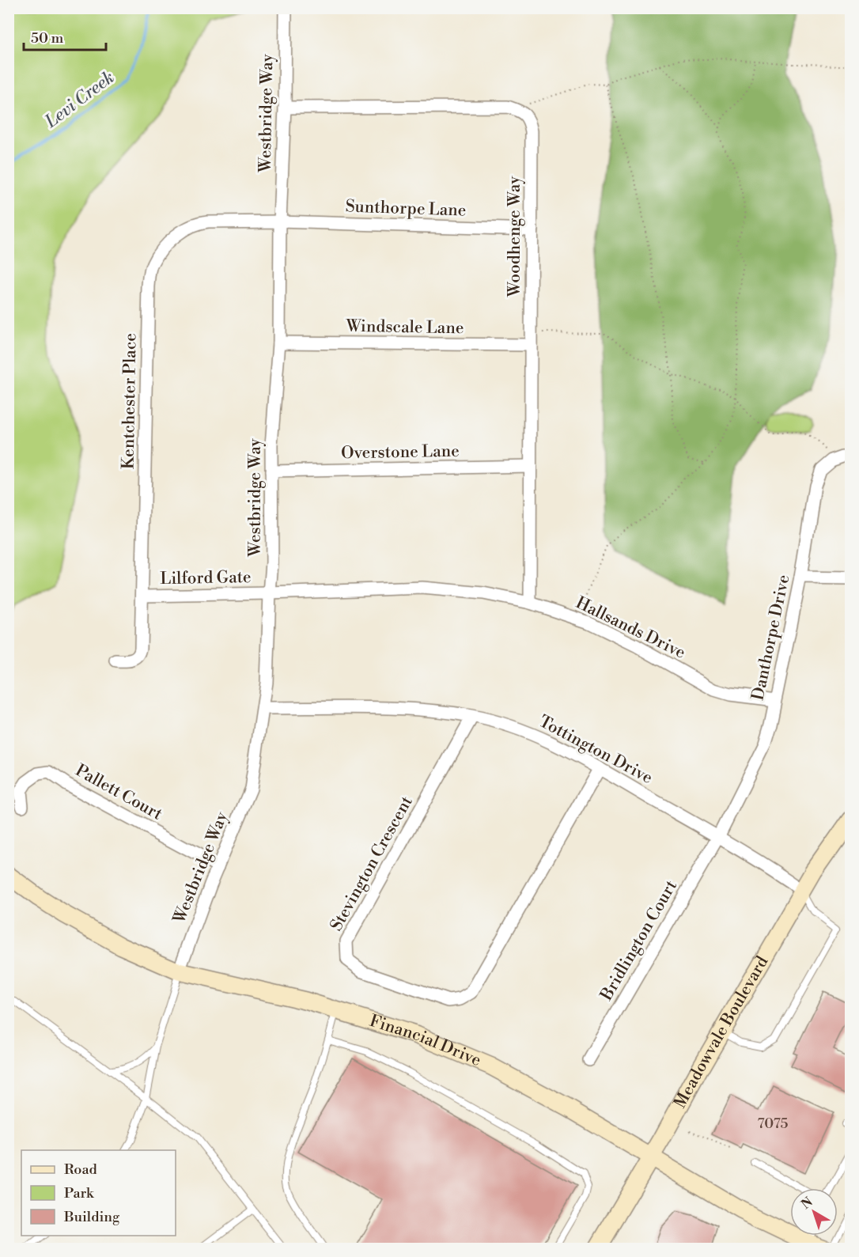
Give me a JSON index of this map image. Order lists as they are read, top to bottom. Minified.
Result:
{"streets":{"street":["Westbridge Way","Sunthorpe Lane","Woodhenge Way","Windscale Lane","Kentchester Place","Overstone Lane","Lilford Gate","Hallsands Drive","Danthorpe Drive","Tottington Drive","Pallett Court","Stevington Crescent","Bridlington Court","Meadowvale Boulevard","Financial Drive"]},"crossings":[["Westbridge Way","Sunthorpe Lane"],["Westbridge Way","Windscale Lane"],["Westbridge Way","Kentchester Place"],["Westbridge Way","Overstone Lane"],["Westbridge Way","Lilford Gate"],["Westbridge Way","Hallsands Drive"],["Westbridge Way","Tottington Drive"],["Westbridge Way","Pallett Court"],["Westbridge Way","Financial Drive"],["Sunthorpe Lane","Woodhenge Way"],["Sunthorpe Lane","Kentchester Place"],["Woodhenge Way","Windscale Lane"],["Woodhenge Way","Overstone Lane"],["Woodhenge Way","Hallsands Drive"],["Kentchester Place","Lilford Gate"],["Lilford Gate","Hallsands Drive"],["Hallsands Drive","Danthorpe Drive"],["Danthorpe Drive","Tottington Drive"],["Danthorpe Drive","Bridlington Court"],["Tottington Drive","Stevington Crescent"],["Tottington Drive","Bridlington Court"],["Tottington Drive","Meadowvale Boulevard"],["Meadowvale Boulevard","Financial Drive"]],"water":["Levi Creek"],"house_numbers":["7075"],"legend":["Road","Park","Building"],"scale_bar":"50 m","north":"top left"}
